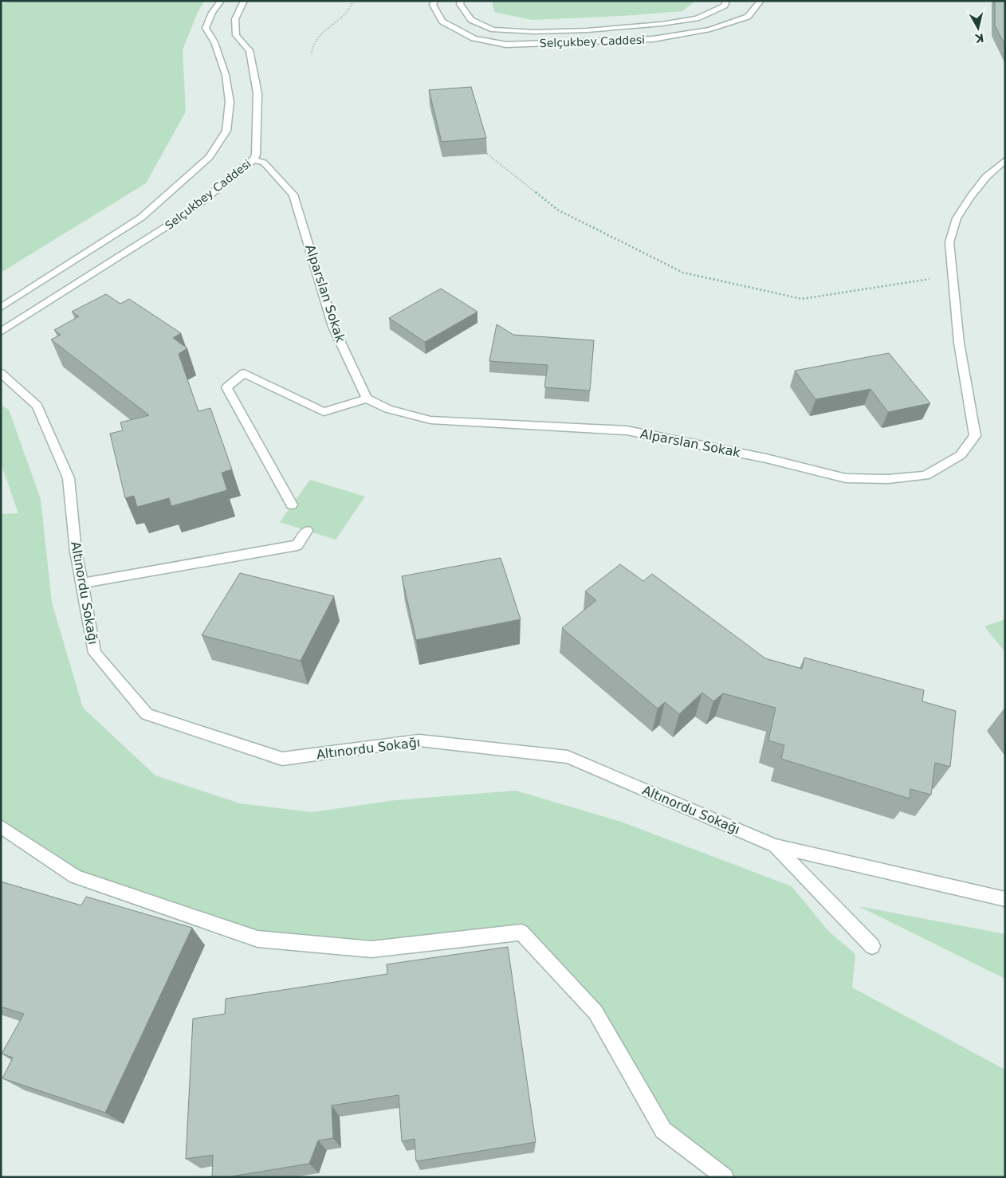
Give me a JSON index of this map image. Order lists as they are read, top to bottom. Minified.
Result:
{"streets":{"street":["Selçukbey Caddesi","Alparslan Sokak","Altınordu Sokağı"]},"crossings":[["Selçukbey Caddesi","Alparslan Sokak"]],"north":"bottom"}
